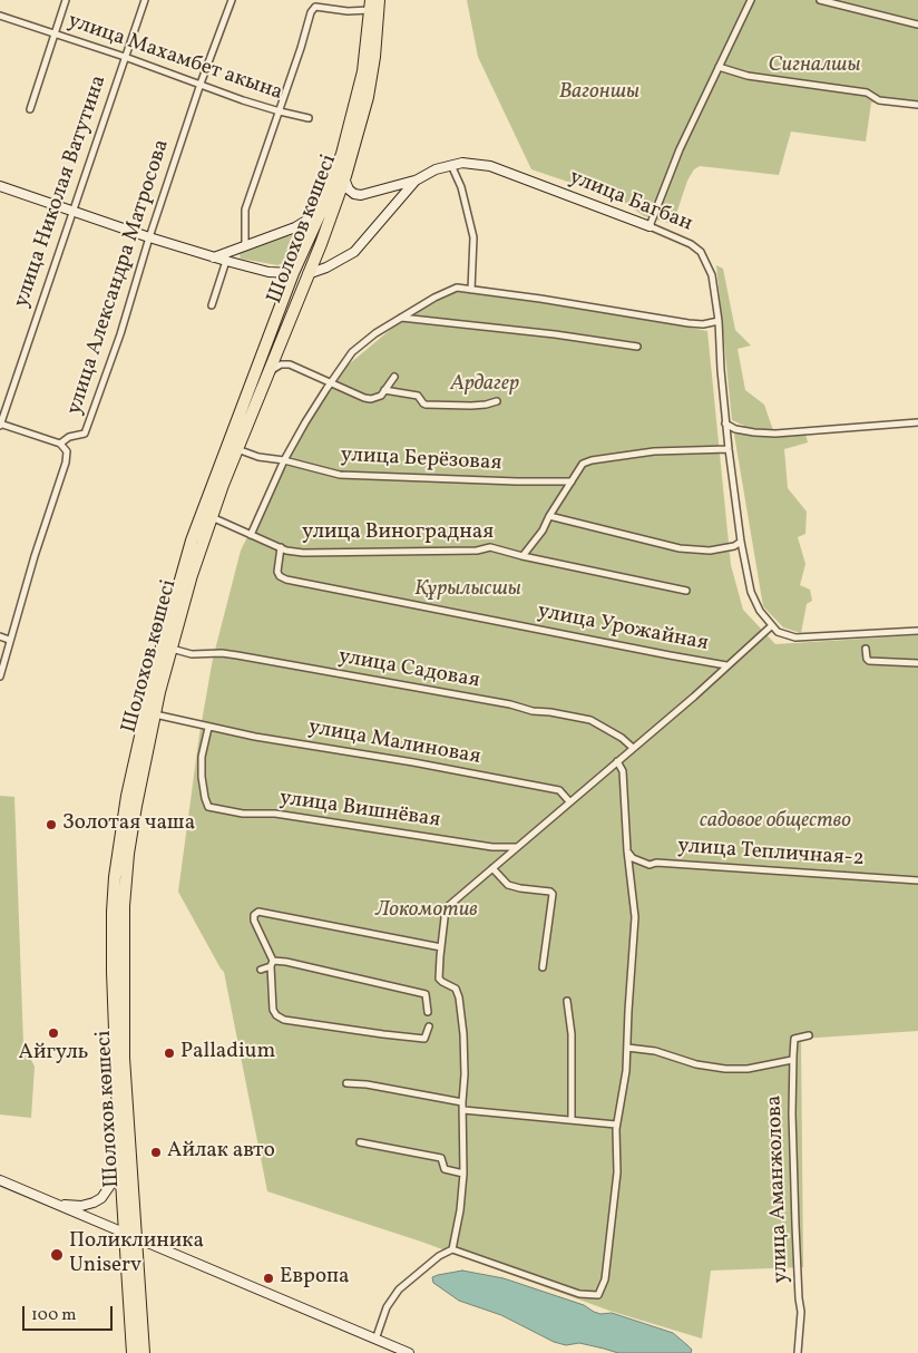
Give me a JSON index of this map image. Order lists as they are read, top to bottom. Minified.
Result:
{"streets":{"highway":["Шолохов көшесі"],"street":["улица Махамбет акына","улица Николая Ватутина","улица Багбан","улица Александра Матросова","улица Берёзовая","улица Виноградная","улица Урожайная","улица Садовая","улица Малиновая","улица Вишнёвая","улица Тепличная-2","улица Аманжолова"]},"crossings":[["улица Махамбет акына","улица Николая Ватутина"],["улица Махамбет акына","улица Александра Матросова"],["улица Багбан","Шолохов көшесі"],["Шолохов көшесі","улица Берёзовая"],["Шолохов көшесі","улица Виноградная"],["Шолохов көшесі","улица Садовая"],["Шолохов көшесі","улица Малиновая"],["улица Виноградная","улица Урожайная"],["улица Малиновая","улица Вишнёвая"]],"parks":["Сигналшы","Вагоншы","Ардагер","Құрылысшы","садовое общество","Локомотив"],"places":["Золотая чаша","Айгуль","Palladium","Айлак авто","Поликлиника Uniserv","Европа"],"scale_bar":"100 m"}
